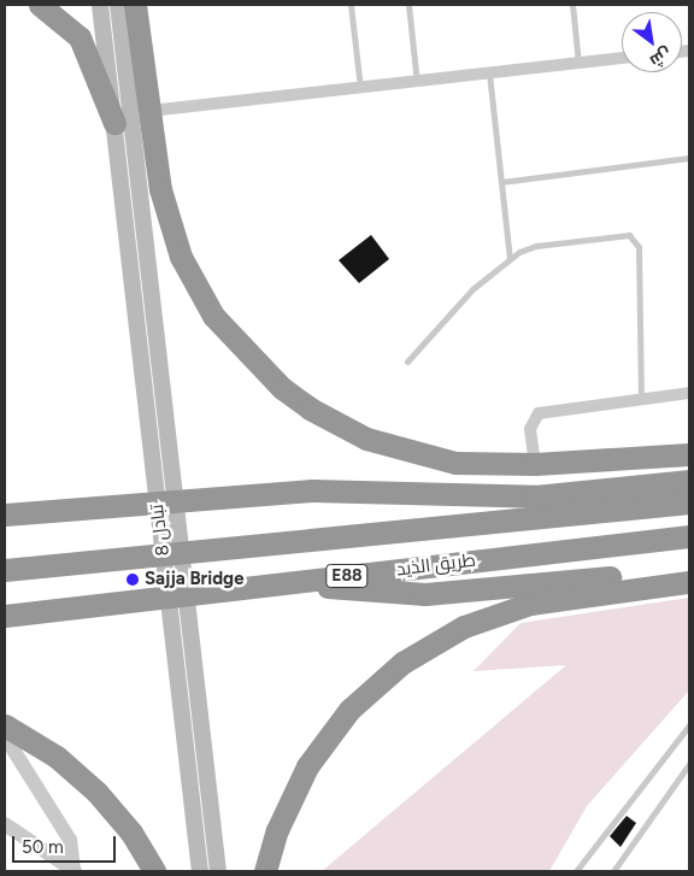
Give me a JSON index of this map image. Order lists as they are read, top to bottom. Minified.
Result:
{"streets":{"highway":["طريق الذيد","E88"],"main road":["تبادل 8"]},"places":["Sajja Bridge"],"scale_bar":"50 m","north":"bottom right"}
